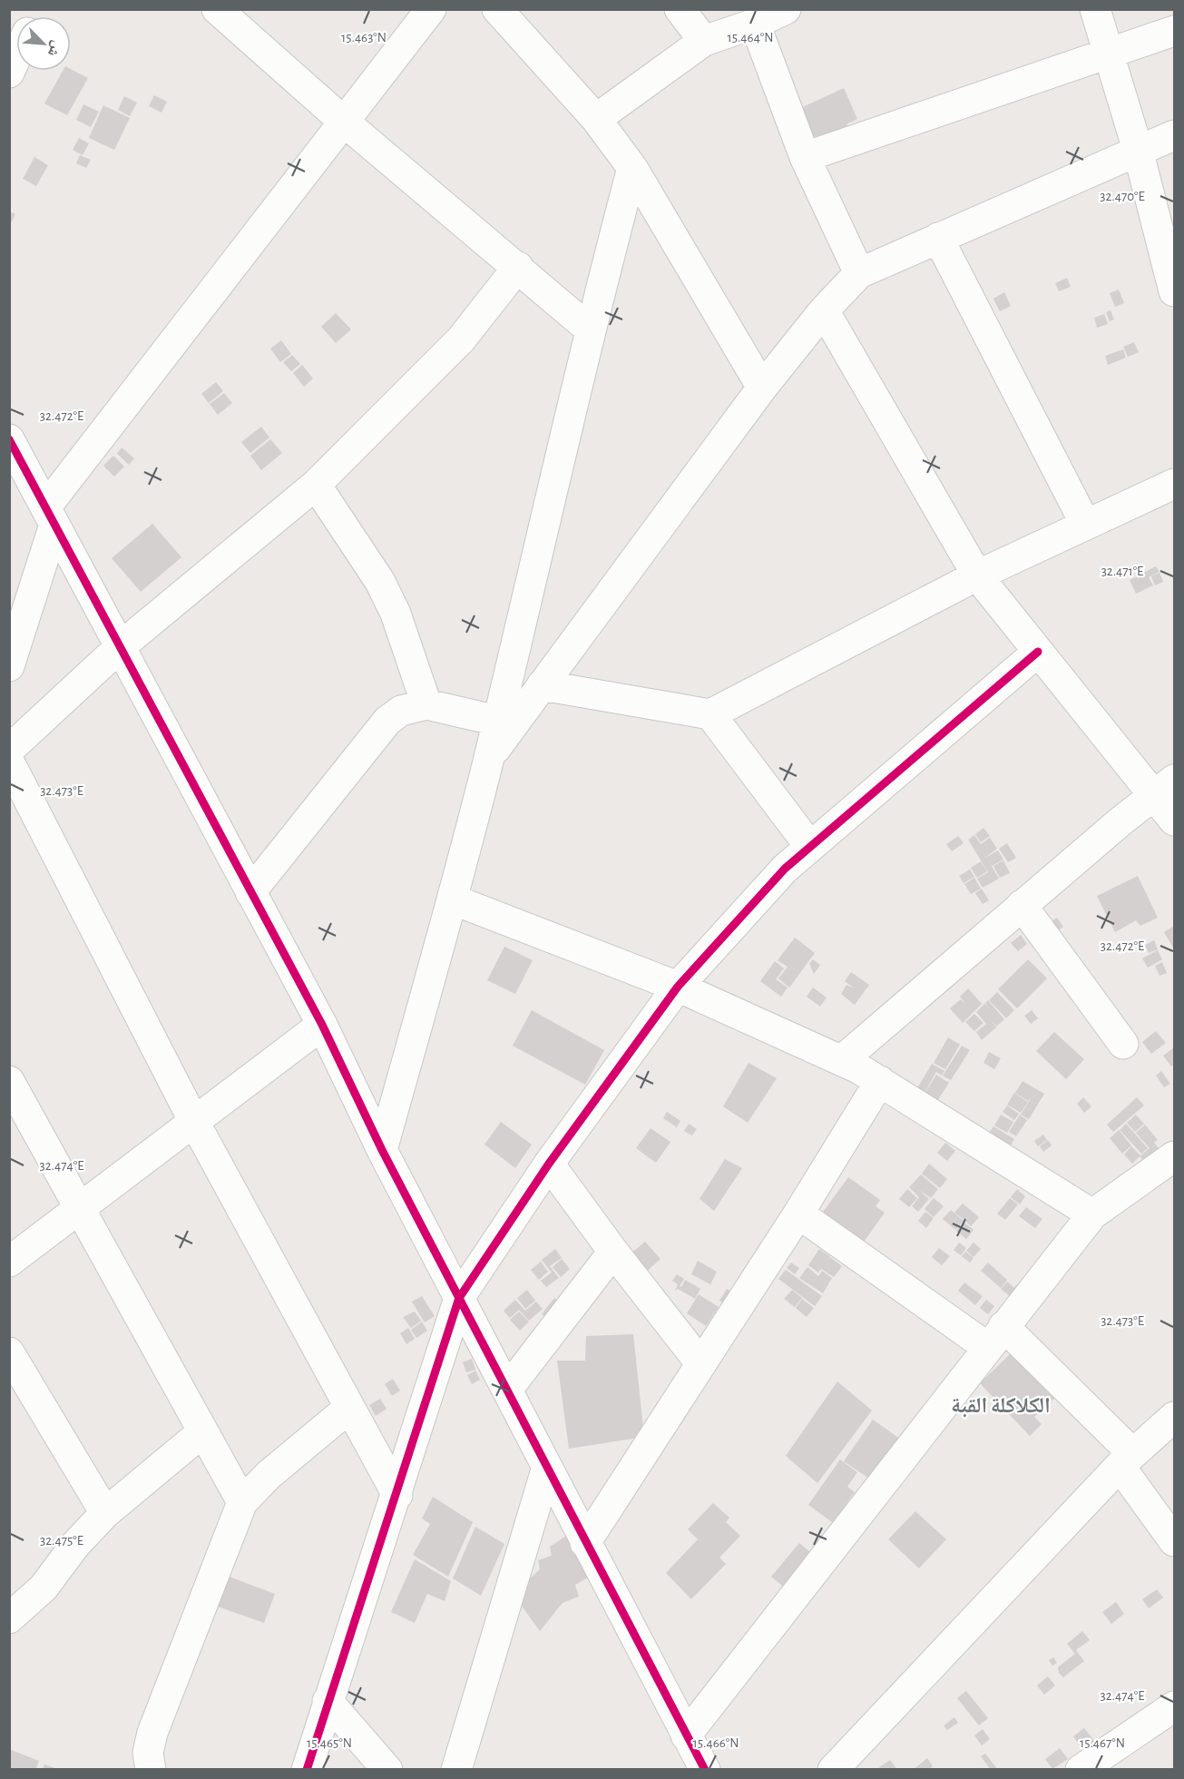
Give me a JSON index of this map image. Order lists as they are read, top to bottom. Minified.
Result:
{"districts":["الكلاكلة القبة"],"north":"bottom right","coordinates":["15.463°N","15.464°N","32.470°E","32.472°E","32.471°E","32.473°E","32.474°E","32.475°E","15.465°N","15.466°N","15.467°N"]}
